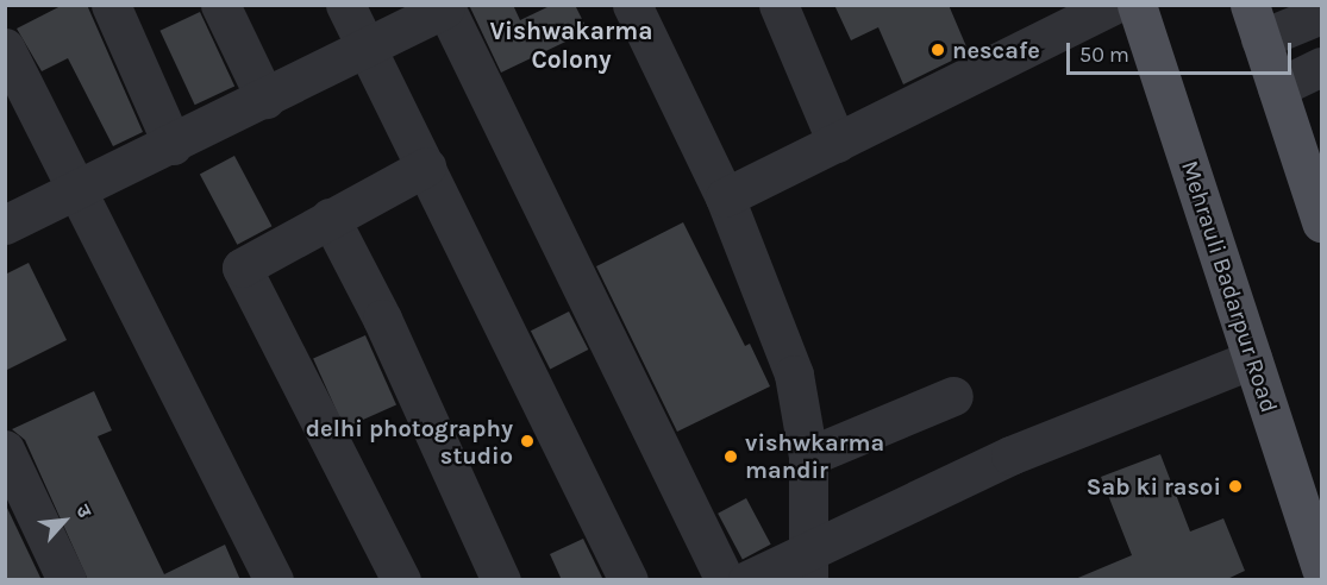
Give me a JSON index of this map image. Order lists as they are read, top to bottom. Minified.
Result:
{"streets":{"main road":["Mehrauli Badarpur Road"]},"districts":["Vishwakarma Colony"],"places":["nescafe","delhi photography studio","vishwkarma mandir","Sab ki rasoi"],"scale_bar":"50 m","north":"top right"}
